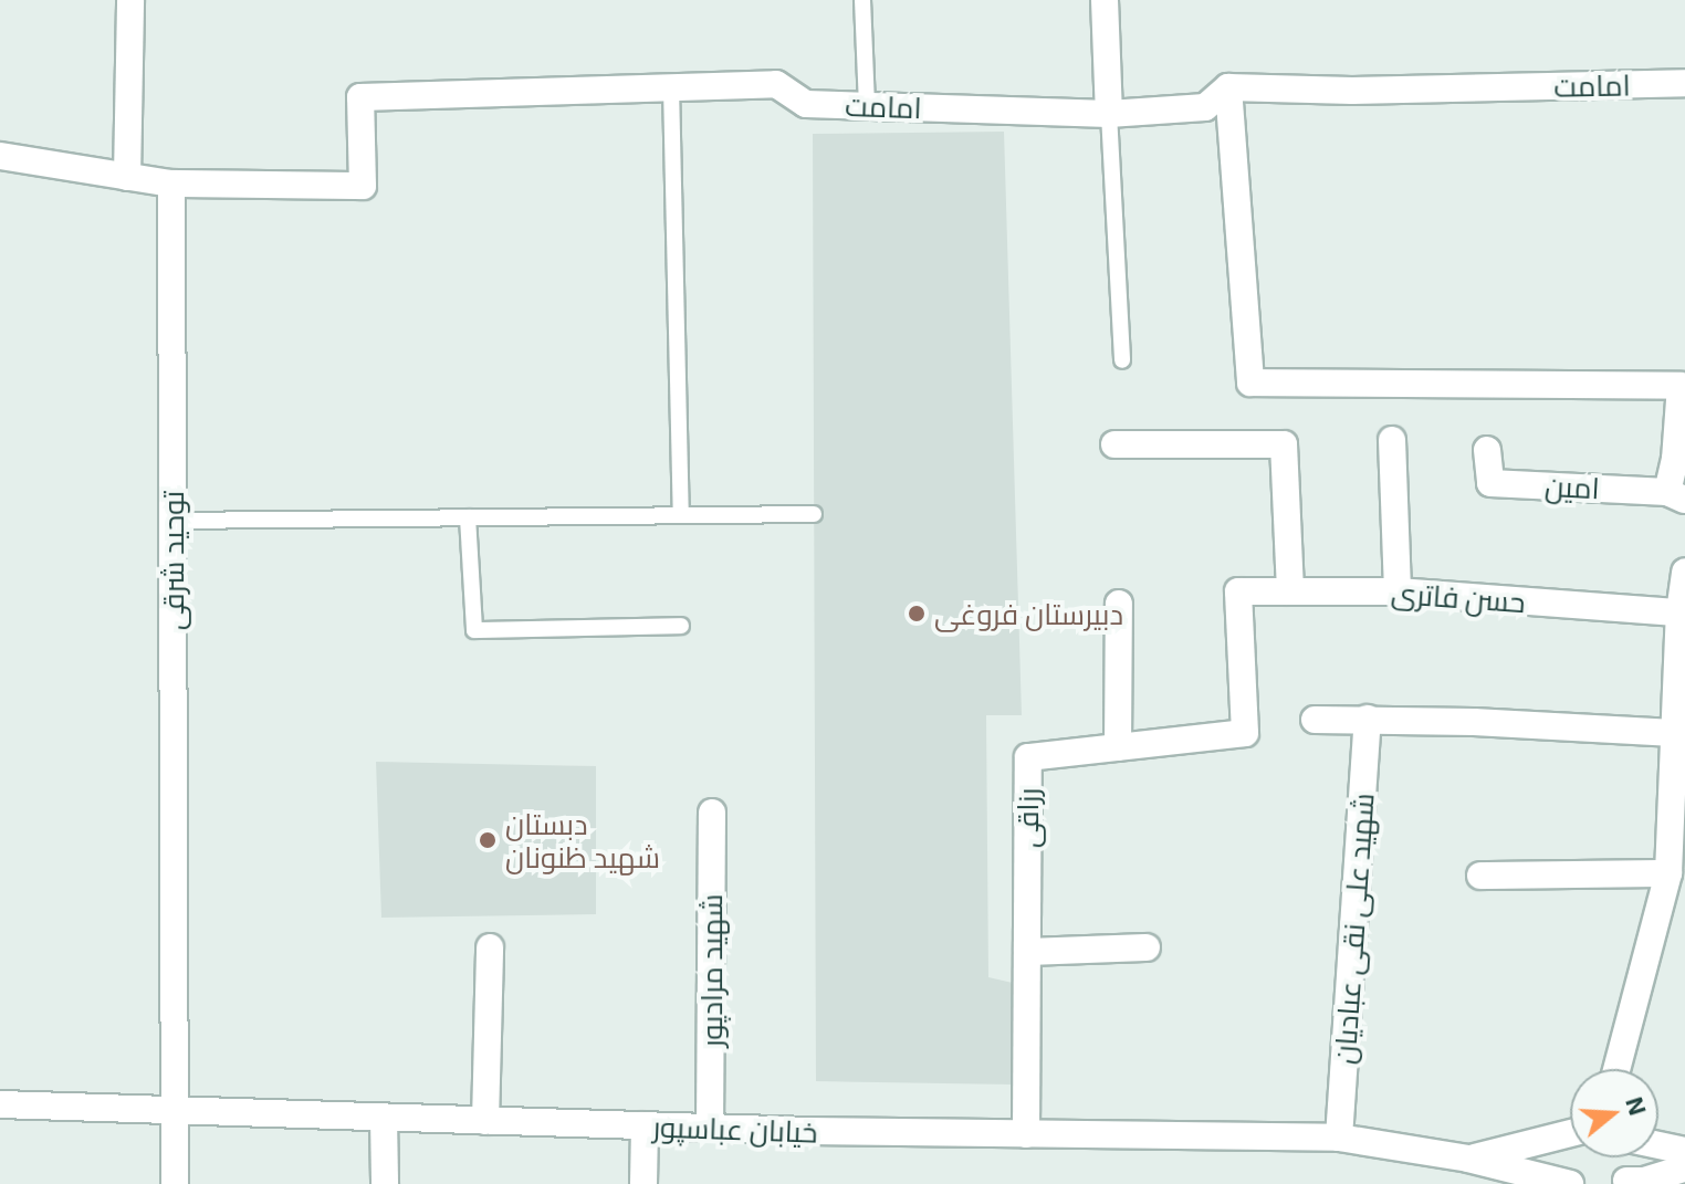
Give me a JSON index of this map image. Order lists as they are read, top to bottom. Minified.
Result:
{"streets":{"street":["امامت","امین","توحید شرقی","حسن فاتری","رزاقی","شهید علی نقی عبادیان","شهید مرادپور","خیابان عباسپور"]},"crossings":[["امامت","توحید شرقی"],["توحید شرقی","خیابان عباسپور"],["حسن فاتری","رزاقی"],["رزاقی","خیابان عباسپور"],["شهید علی نقی عبادیان","خیابان عباسپور"],["شهید مرادپور","خیابان عباسپور"]],"places":["دبیرستان فروغی","دبستان شهید ظنونان"],"north":"right"}
